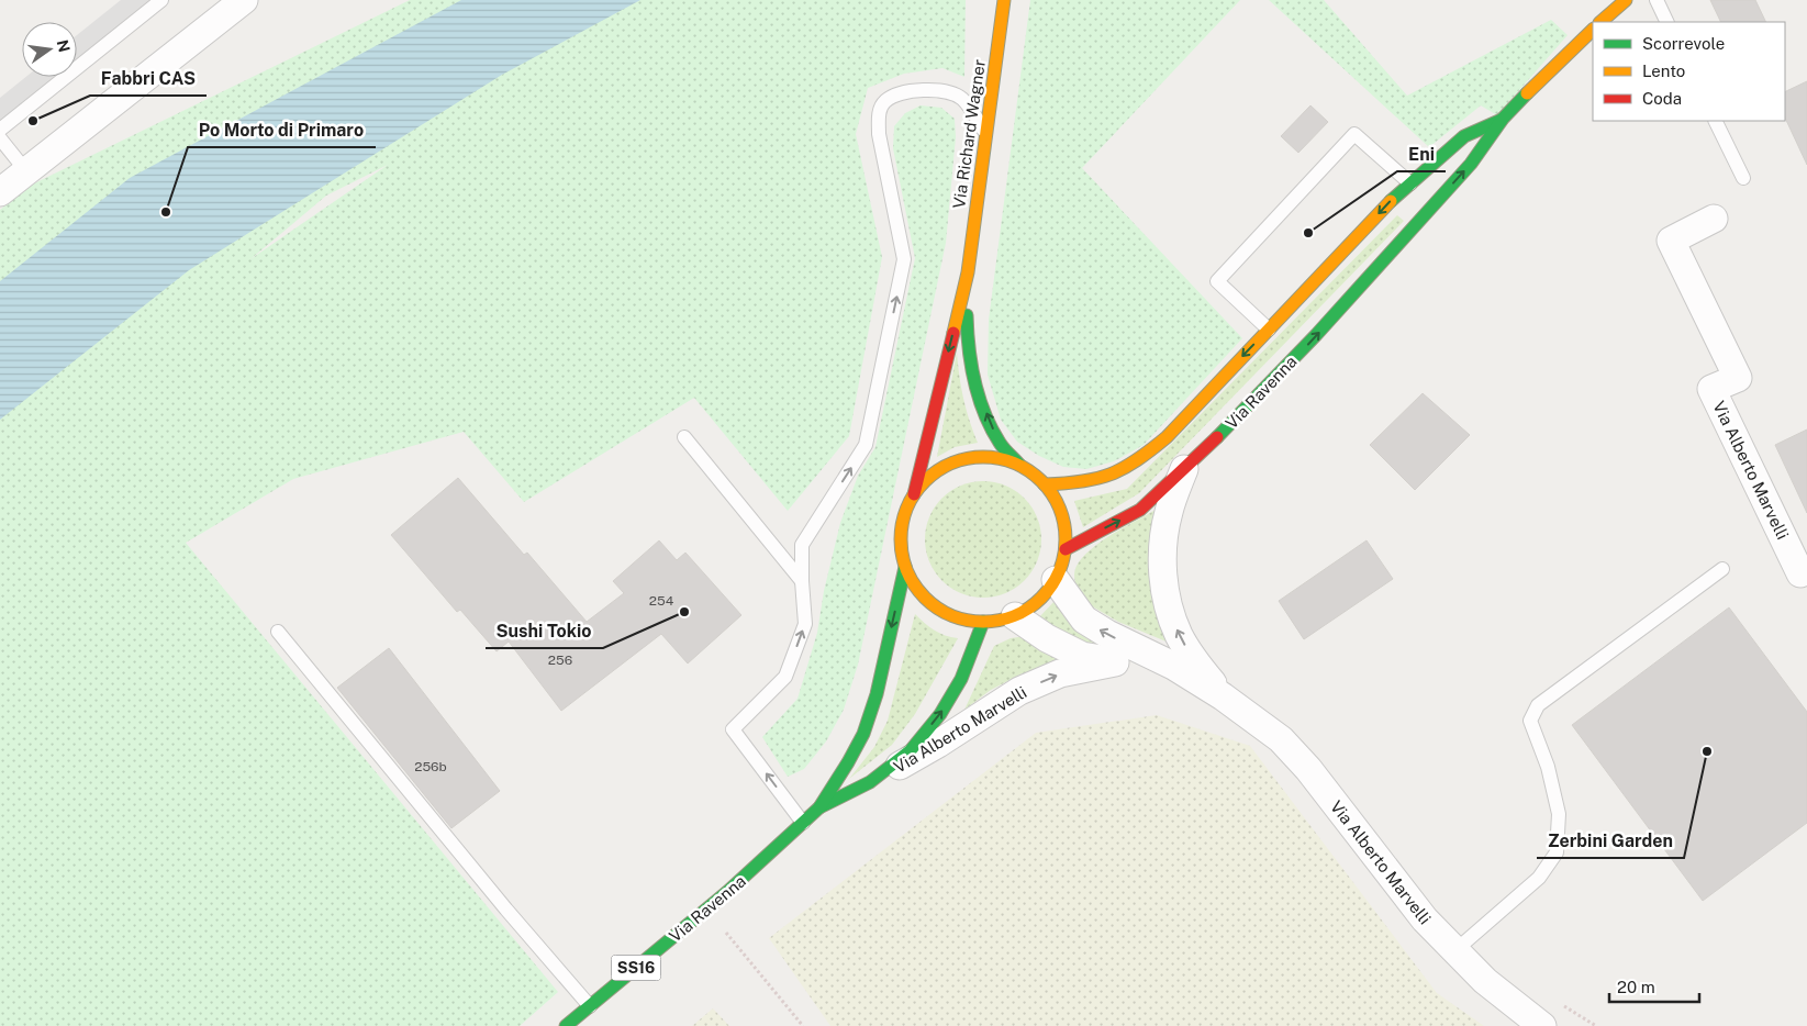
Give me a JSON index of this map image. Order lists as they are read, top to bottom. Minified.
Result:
{"streets":{"main road":["Via Richard Wagner","Via Ravenna","SS16"],"street":["Via Alberto Marvelli"]},"crossings":[["Via Richard Wagner","Via Ravenna"],["Via Richard Wagner","Via Alberto Marvelli"],["Via Ravenna","Via Alberto Marvelli"]],"places":["Fabbri CAS","Po Morto di Primaro","Eni","Sushi Tokio","Zerbini Garden"],"house_numbers":["254","256","256b"],"legend":["Scorrevole","Lento","Coda"],"scale_bar":"20 m","north":"right"}
